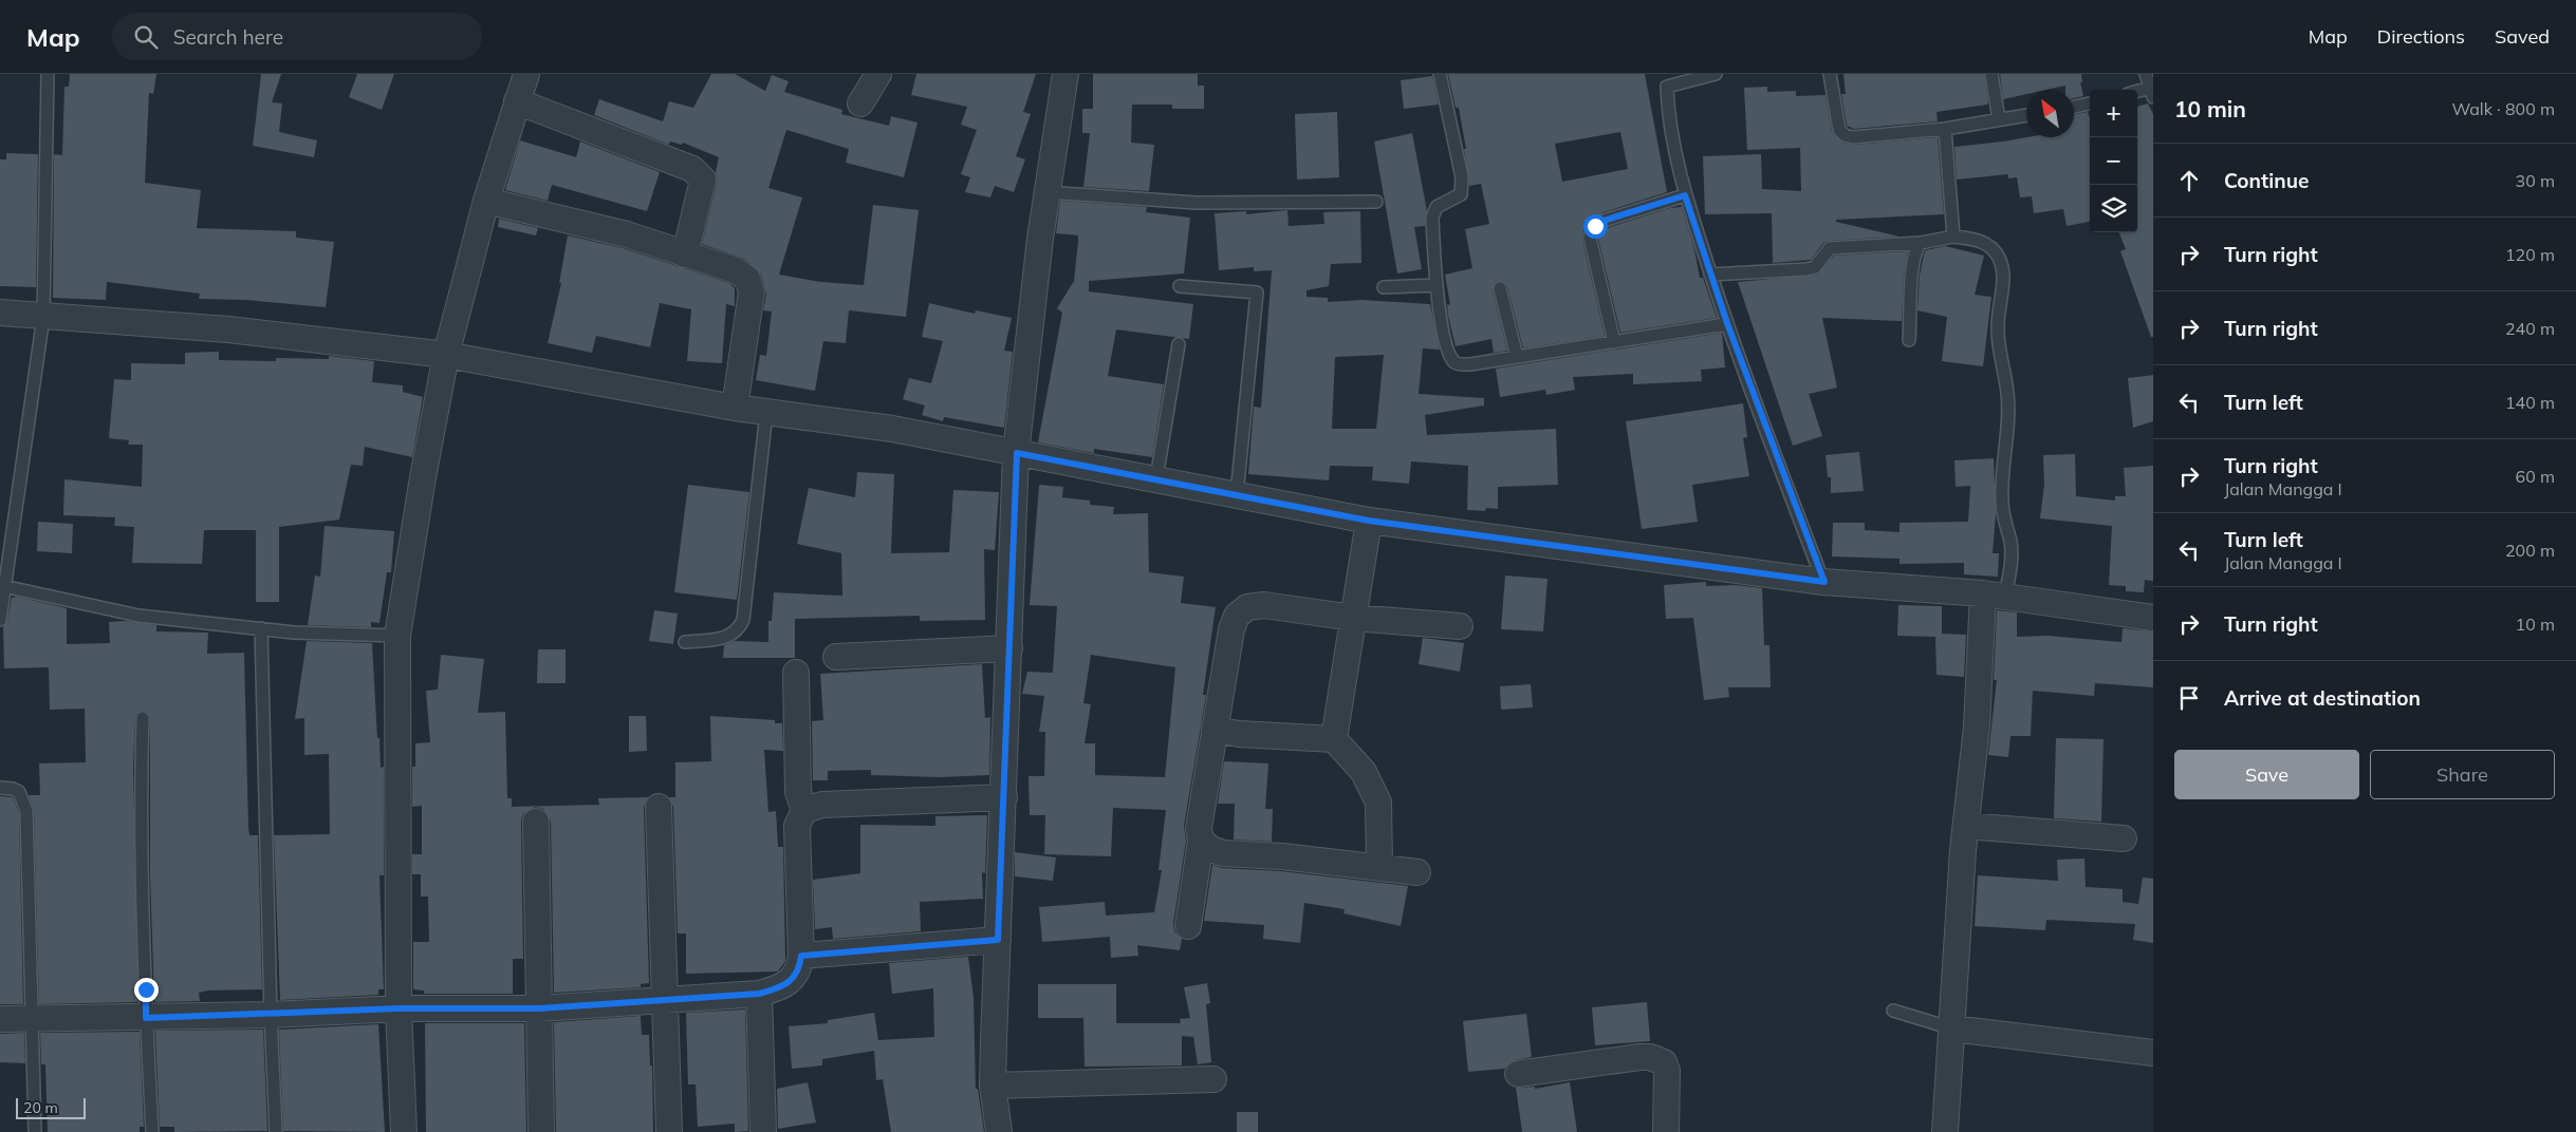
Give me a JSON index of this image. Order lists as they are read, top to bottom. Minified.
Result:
{"scale_bar":"20 m","north":"top left","page":{"header":"Map","search":"Search here","nav":["Map","Directions","Saved"],"heading":["10 min","Walk · 800 m"],"map_buttons":["+","−"],"list":[["Continue","30 m"],["Turn right","120 m"],["Turn right","240 m"],["Turn left","140 m"],["Turn right","Jalan Mangga I","60 m"],["Turn left","Jalan Mangga I","200 m"],["Turn right","10 m"],"Arrive at destination"],"buttons":["Save","Share"],"scale":"20 m"}}
